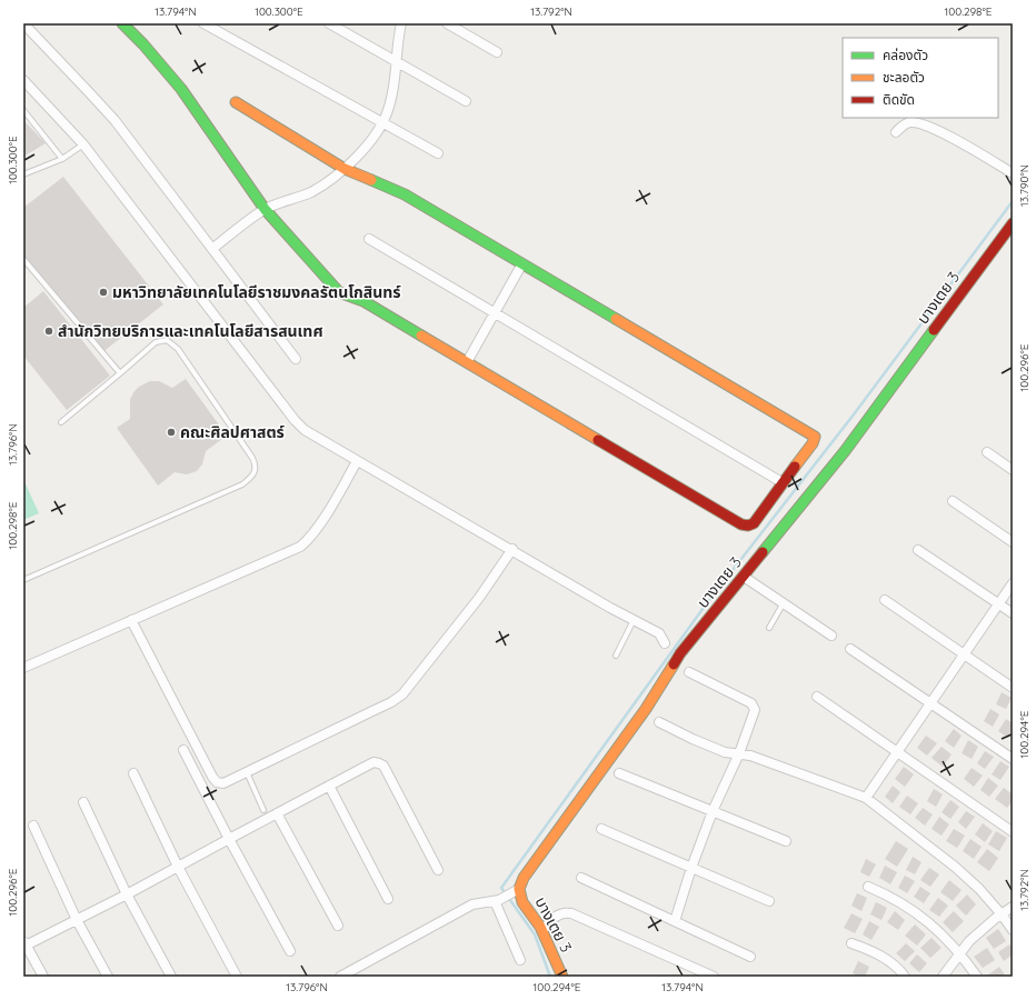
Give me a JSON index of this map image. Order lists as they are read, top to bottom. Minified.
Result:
{"streets":{"street":["บางเตย 3"]},"places":["มหาวิทยาลัยเทคโนโลยีราชมงคลรัตนโกสินทร์","สำนักวิทยบริการและเทคโนโลยีสารสนเทศ","คณะศิลปศาสตร์"],"legend":["คล่องตัว","ชะลอตัว","ติดขัด"],"coordinates":["13.794°N","100.300°E","13.792°N","100.298°E","13.790°N","100.296°E","13.796°N","100.294°E"]}
